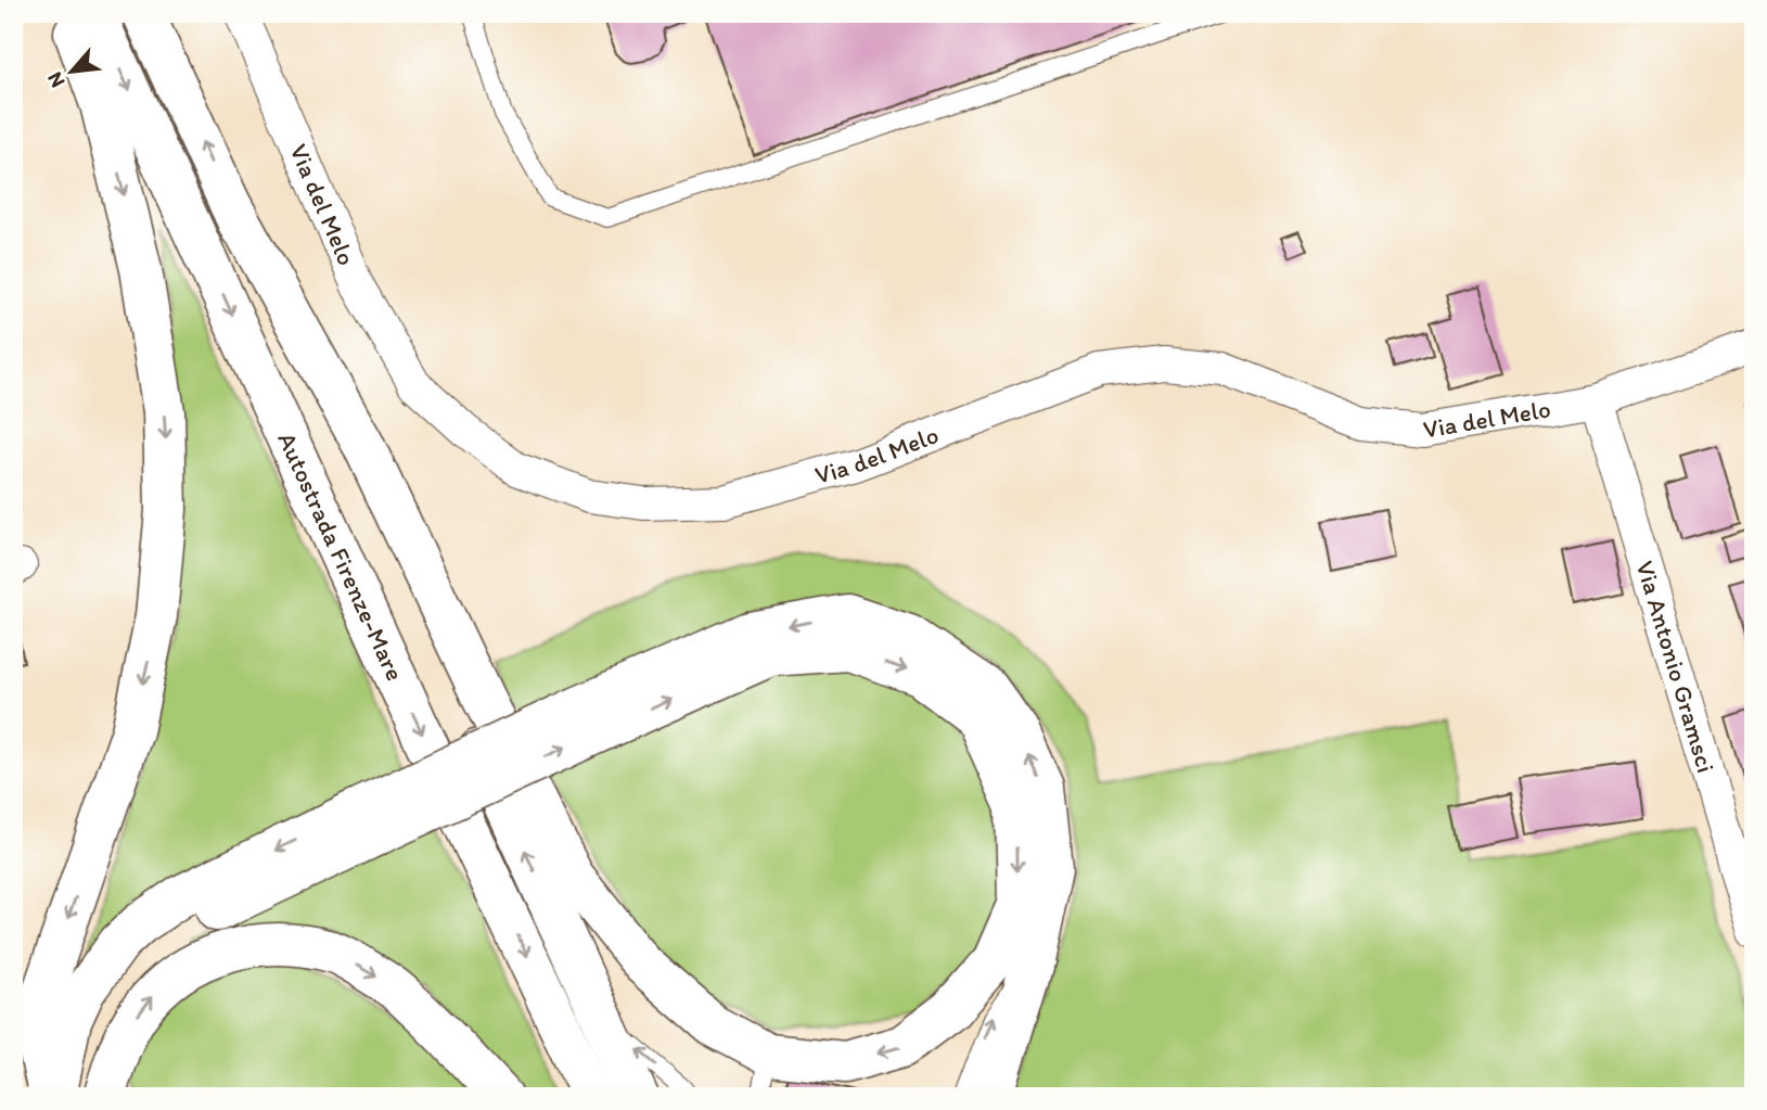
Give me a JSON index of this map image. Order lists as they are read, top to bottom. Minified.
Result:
{"streets":{"highway":["Autostrada Firenze-Mare"],"street":["Via del Melo","Via Antonio Gramsci"]},"crossings":[["Via del Melo","Via Antonio Gramsci"]],"north":"bottom left"}
